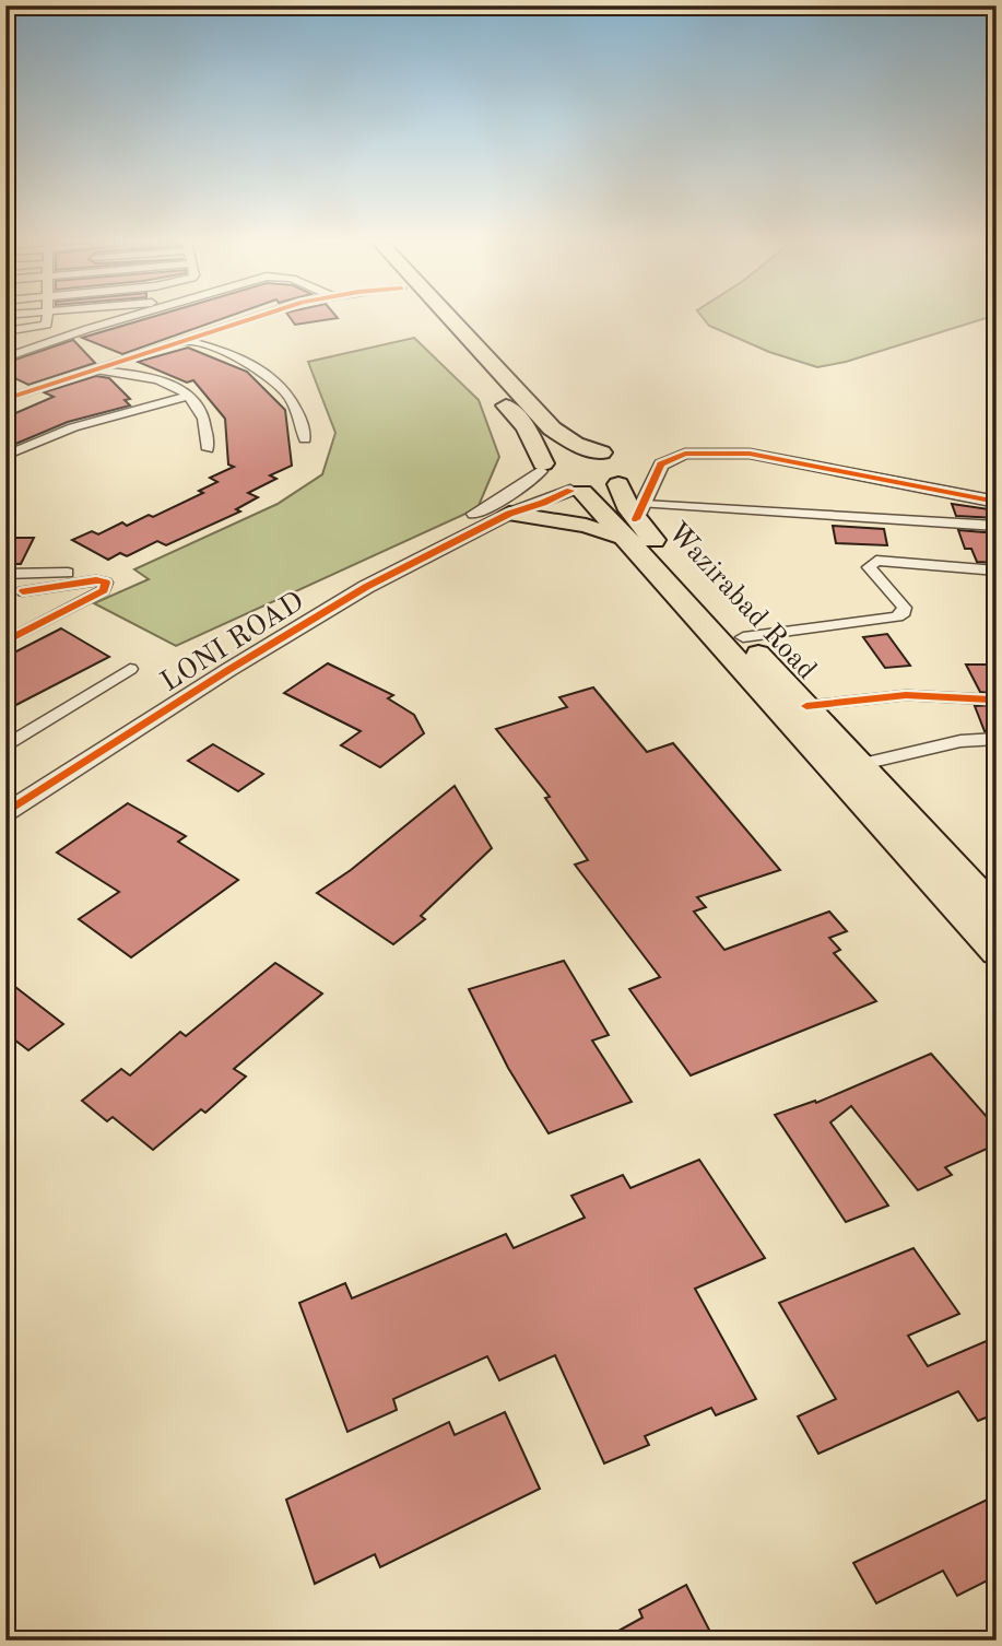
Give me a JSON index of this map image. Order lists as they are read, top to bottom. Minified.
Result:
{"streets":{"highway":["Wazirabad Road"],"street":["LONI ROAD"]}}
